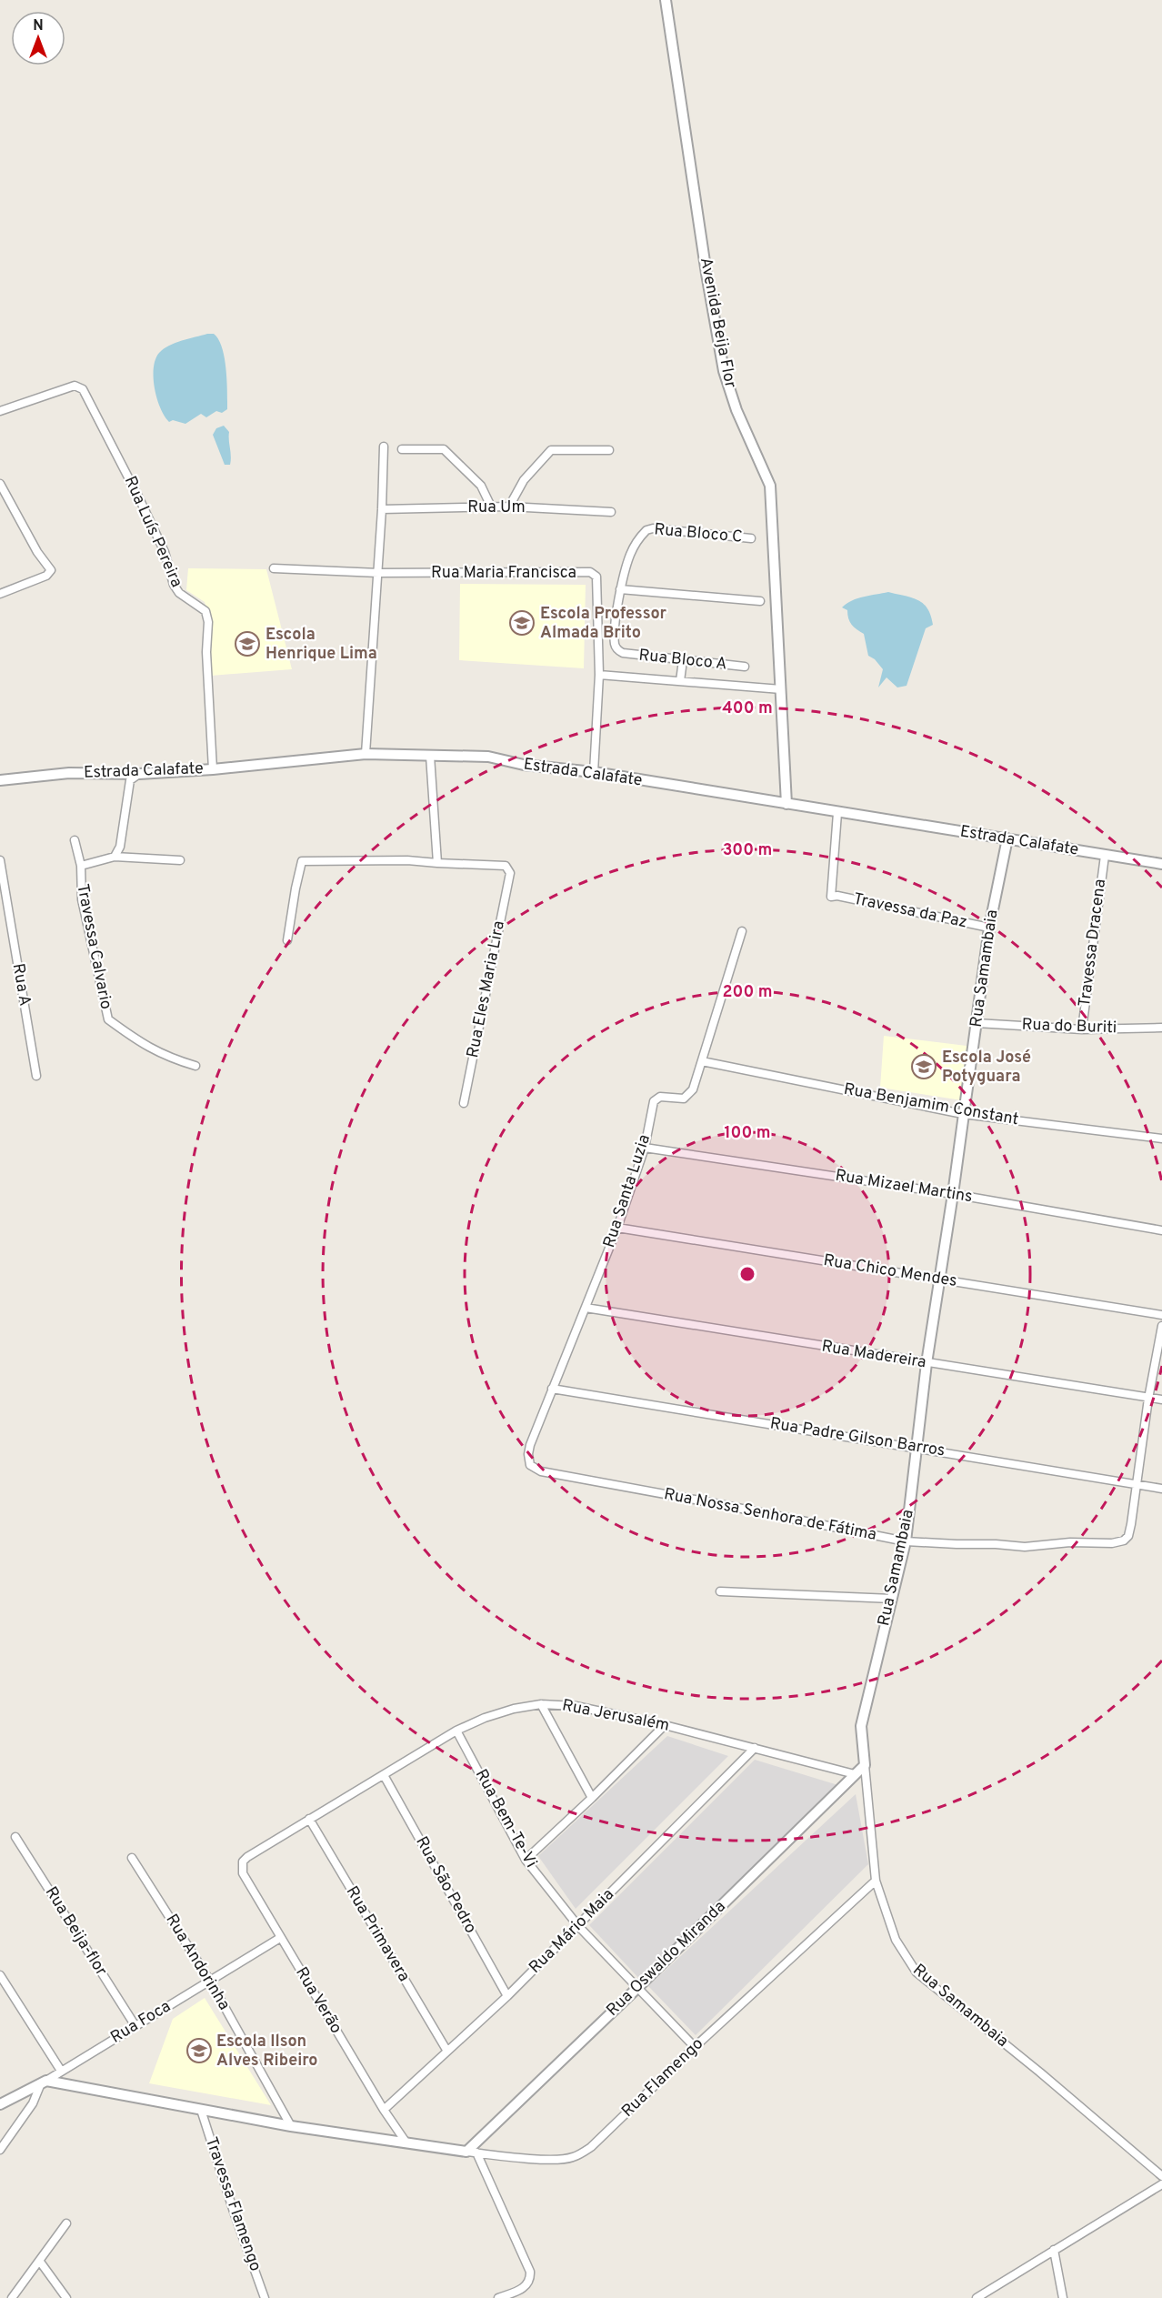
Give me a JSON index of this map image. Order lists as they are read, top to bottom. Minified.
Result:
{"streets":{"street":["Avenida Beija Flor","Rua Um","Rua Luís Pereira","Rua Bloco C","Rua Maria Francisca","Rua Bloco A","Estrada Calafate","Travessa da Paz","Travessa Dracena","Travessa Calvario","Rua Samambaia","Rua A","Rua Eles Maria Lira","Rua do Buriti","Rua Benjamim Constant","Rua Mizael Martins","Rua Santa Luzia","Rua Chico Mendes","Rua Madereira","Rua Padre Gilson Barros","Rua Nossa Senhora de Fátima","Rua Jerusalém","Rua Bem-Te-Vi","Rua São Pedro","Rua Beija-flor","Rua Mário Maia","Rua Primavera","Rua Oswaldo Miranda","Rua Andorinha","Rua Verão","Rua Foca","Rua Flamengo","Travessa Flamengo"]},"crossings":[["Avenida Beija Flor","Estrada Calafate"],["Rua Luís Pereira","Estrada Calafate"],["Rua Bloco C","Rua Bloco A"],["Rua Maria Francisca","Estrada Calafate"],["Estrada Calafate","Travessa da Paz"],["Estrada Calafate","Travessa Dracena"],["Estrada Calafate","Rua Samambaia"],["Travessa da Paz","Rua Samambaia"],["Travessa Dracena","Rua do Buriti"],["Rua Samambaia","Rua do Buriti"],["Rua Samambaia","Rua Benjamim Constant"],["Rua Samambaia","Rua Mizael Martins"],["Rua Samambaia","Rua Chico Mendes"],["Rua Samambaia","Rua Madereira"],["Rua Samambaia","Rua Padre Gilson Barros"],["Rua Samambaia","Rua Nossa Senhora de Fátima"],["Rua Samambaia","Rua Oswaldo Miranda"],["Rua Samambaia","Rua Flamengo"],["Rua Benjamim Constant","Rua Santa Luzia"],["Rua Mizael Martins","Rua Santa Luzia"],["Rua Santa Luzia","Rua Chico Mendes"],["Rua Santa Luzia","Rua Madereira"],["Rua Santa Luzia","Rua Padre Gilson Barros"],["Rua Santa Luzia","Rua Nossa Senhora de Fátima"],["Rua Padre Gilson Barros","Rua Nossa Senhora de Fátima"],["Rua Jerusalém","Rua Bem-Te-Vi"],["Rua Jerusalém","Rua São Pedro"],["Rua Jerusalém","Rua Mário Maia"],["Rua Jerusalém","Rua Primavera"],["Rua Jerusalém","Rua Oswaldo Miranda"],["Rua Jerusalém","Rua Verão"],["Rua Bem-Te-Vi","Rua Mário Maia"],["Rua Bem-Te-Vi","Rua Oswaldo Miranda"],["Rua Bem-Te-Vi","Rua Flamengo"],["Rua São Pedro","Rua Mário Maia"],["Rua Beija-flor","Rua Foca"],["Rua Mário Maia","Rua Primavera"],["Rua Mário Maia","Rua Verão"],["Rua Oswaldo Miranda","Rua Flamengo"],["Rua Andorinha","Rua Foca"],["Rua Andorinha","Rua Flamengo"],["Rua Verão","Rua Foca"],["Rua Verão","Rua Flamengo"],["Rua Foca","Rua Flamengo"],["Rua Flamengo","Travessa Flamengo"]],"places":{"school or university":["Escola Professor Almada Brito","Escola Henrique Lima","Escola José Potyguara","Escola Ilson Alves Ribeiro"]},"north":"top","rings":["400 m","300 m","200 m","100 m"]}
